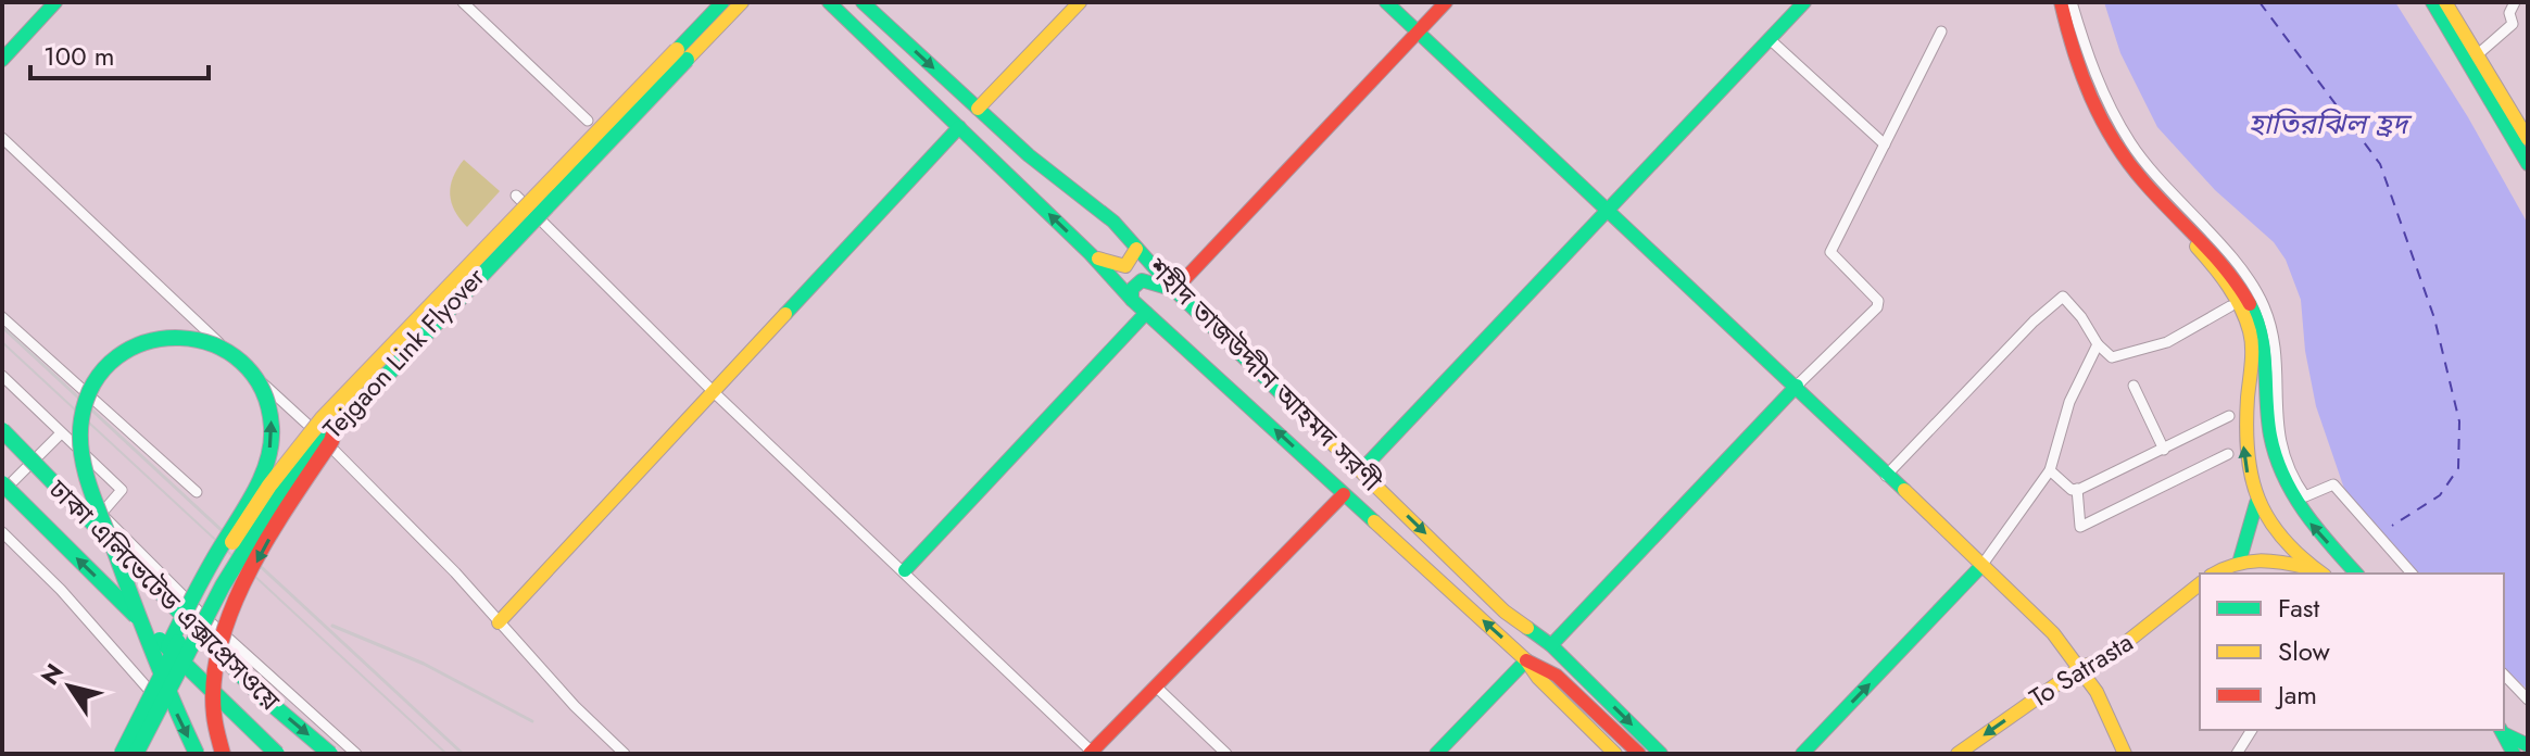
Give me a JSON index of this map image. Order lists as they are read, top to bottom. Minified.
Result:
{"streets":{"main road":["Tejgaon Link Flyover","শহীদ তাজউদ্দীন আহমদ সরণী","ঢাকা এলিভেটেড এক্সপ্রেসওয়ে","To Satrasta"]},"water":["হাতিরঝিল হ্রদ"],"legend":["Fast","Slow","Jam"],"scale_bar":"100 m","north":"top left"}
